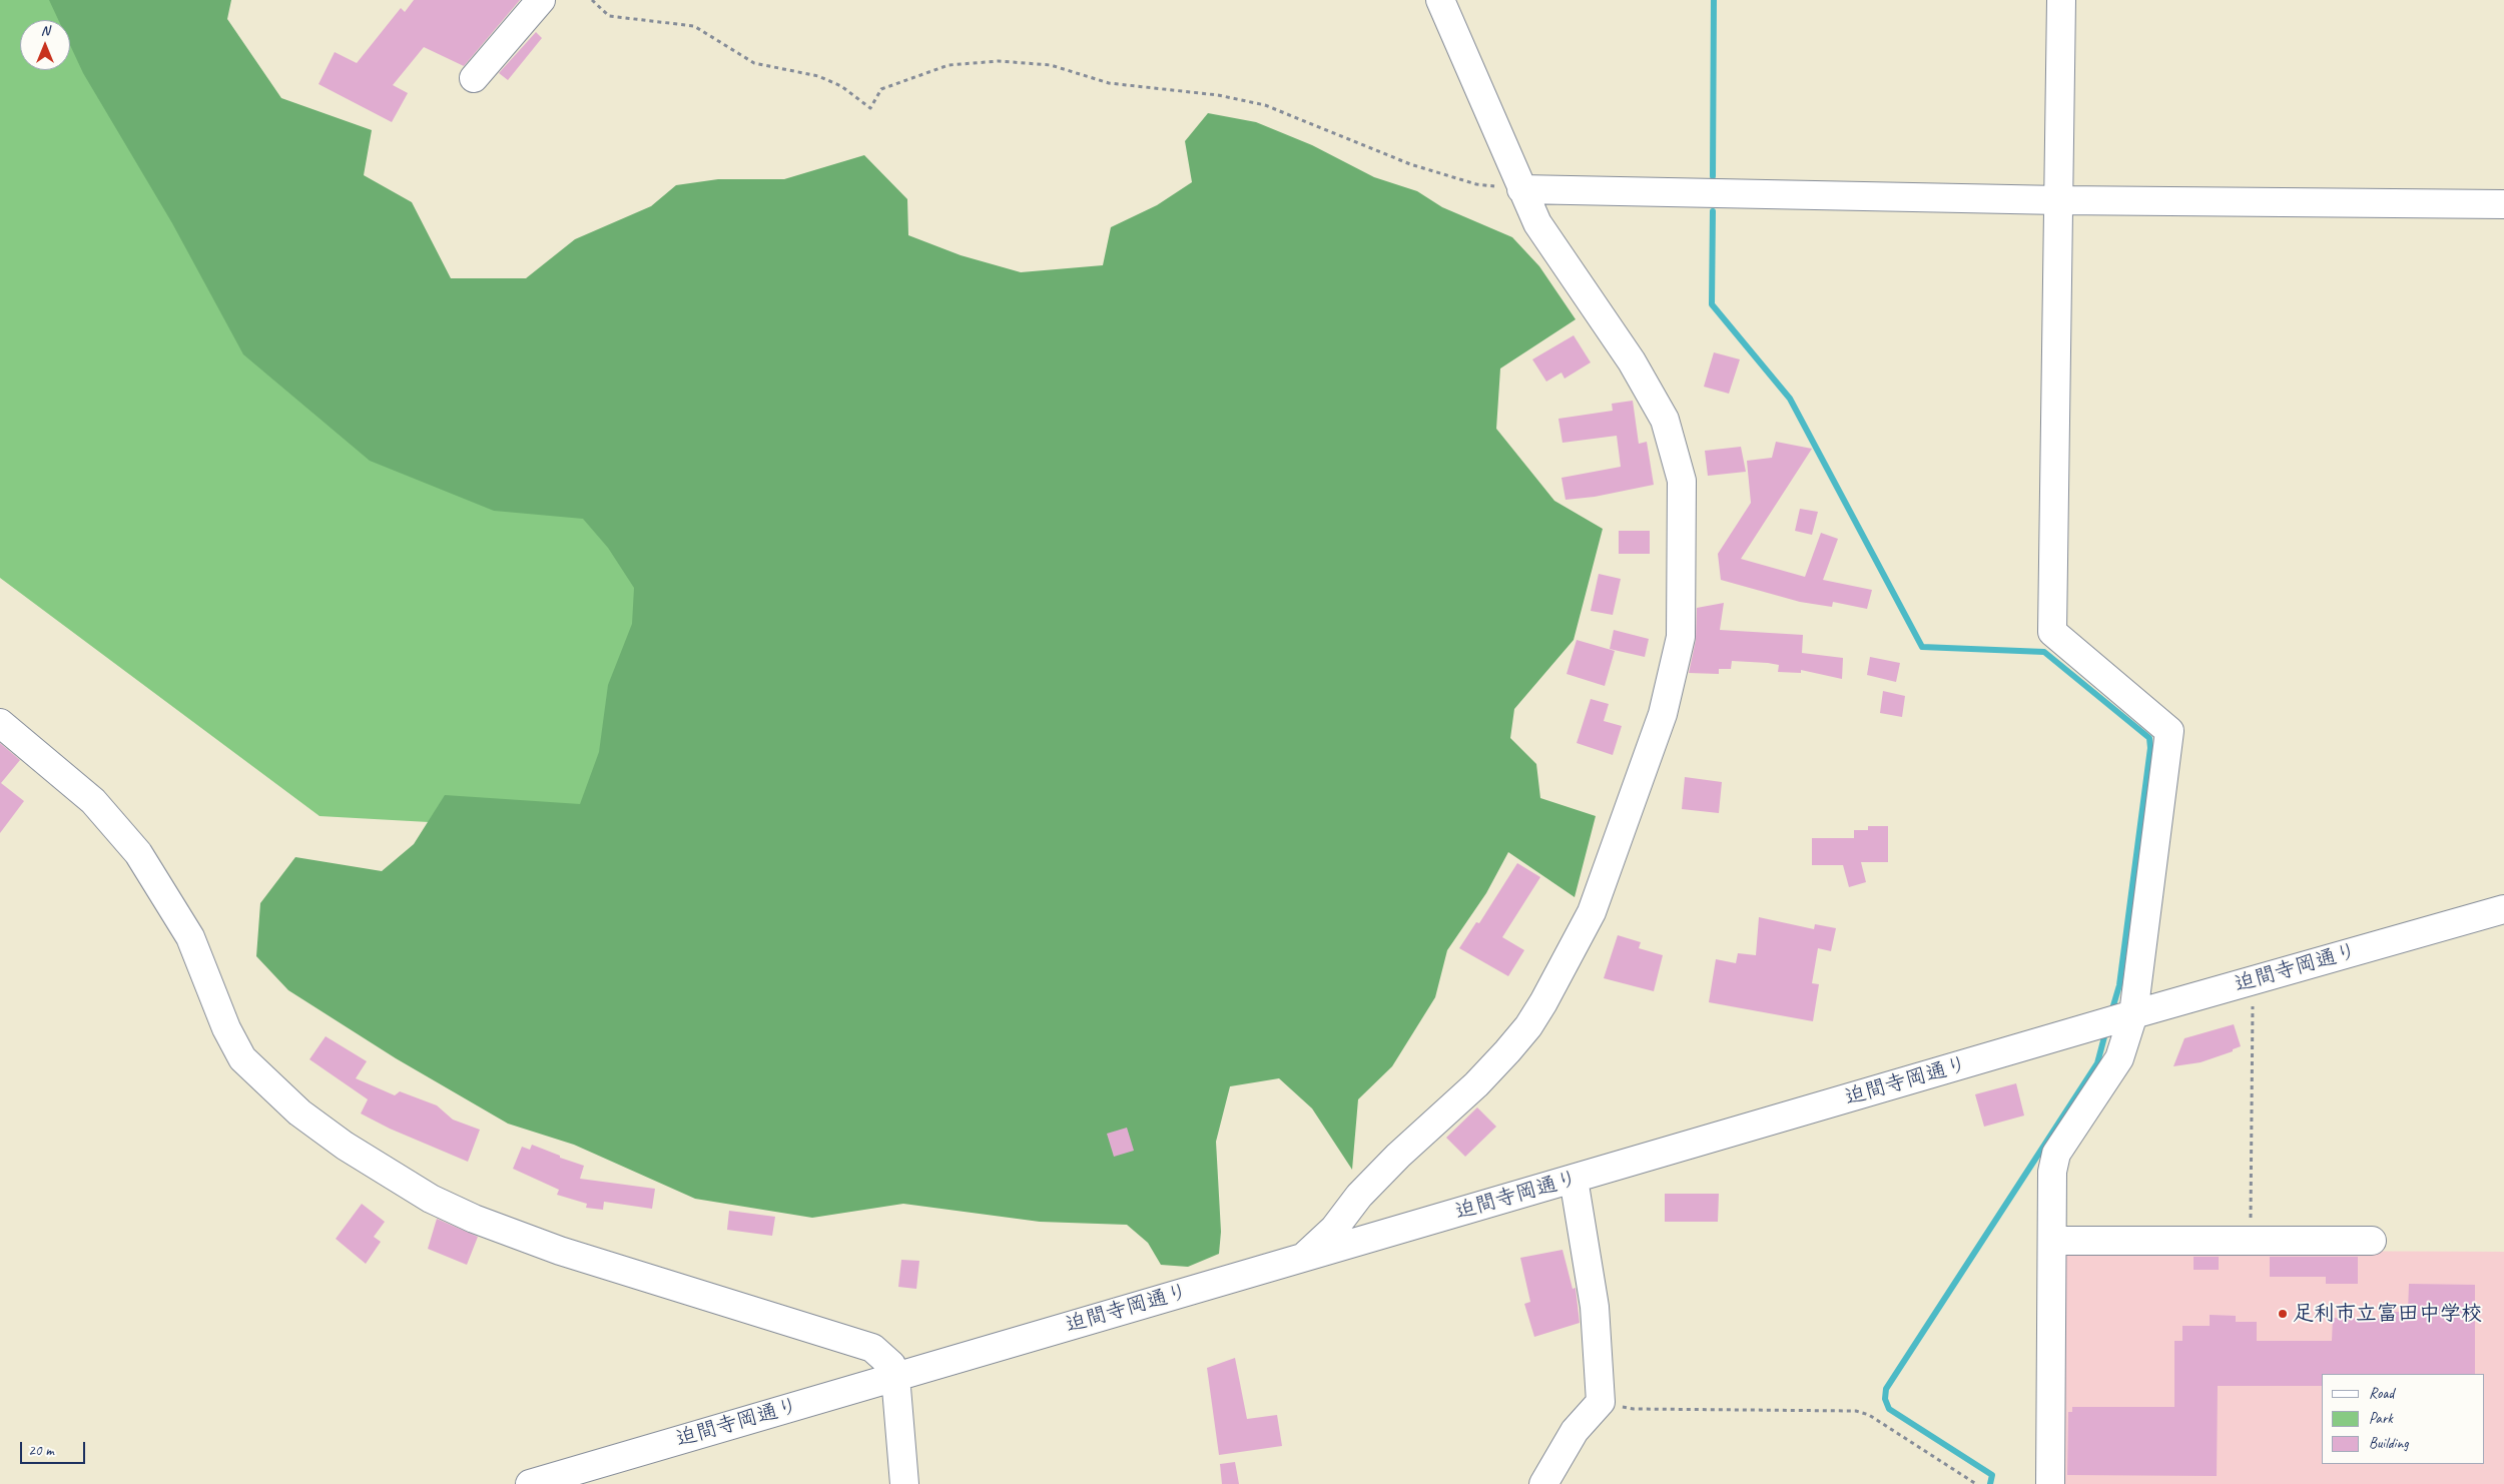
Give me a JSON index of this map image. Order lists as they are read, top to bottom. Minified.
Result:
{"streets":{"street":["迫間寺岡通り"]},"places":["足利市立富田中学校"],"legend":["Road","Park","Building"],"scale_bar":"20 m","north":"top"}
